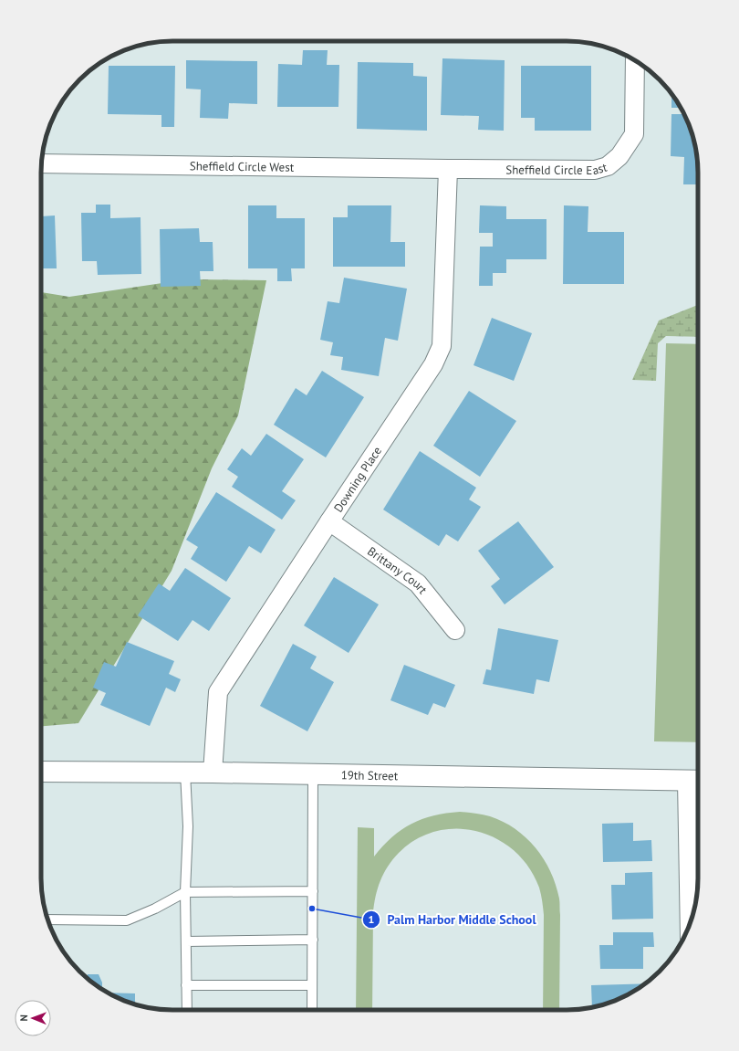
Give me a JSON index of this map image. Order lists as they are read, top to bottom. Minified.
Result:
{"streets":{"street":["Sheffield Circle East","Sheffield Circle West","Downing Place","Brittany Court","19th Street"]},"crossings":[["Sheffield Circle East","Sheffield Circle West"],["Sheffield Circle East","Downing Place"],["Sheffield Circle West","Downing Place"],["Downing Place","Brittany Court"],["Downing Place","19th Street"]],"places":["Palm Harbor Middle School"],"north":"left"}
